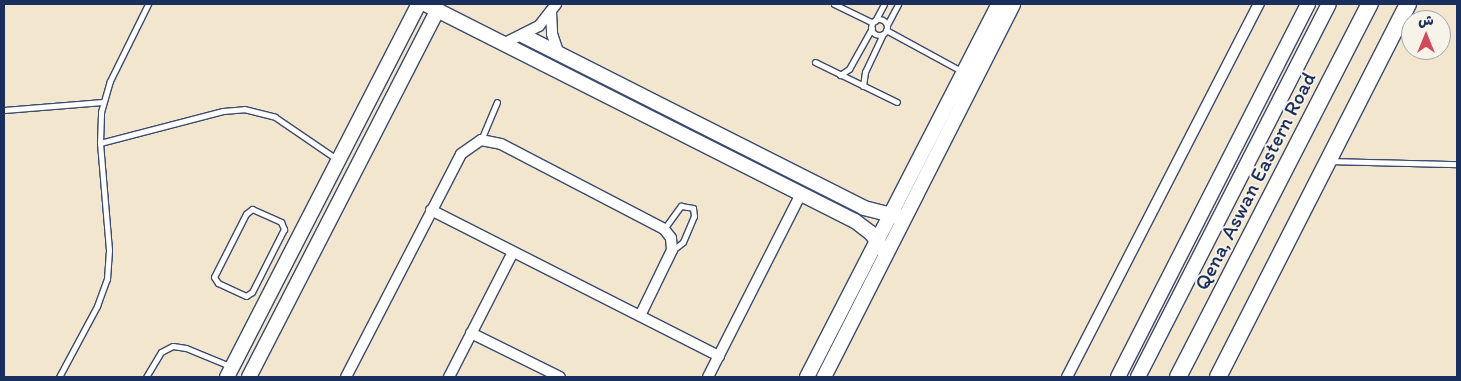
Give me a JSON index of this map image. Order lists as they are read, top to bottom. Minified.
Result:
{"streets":{"main road":["Qena, Aswan Eastern Road"]},"north":"top"}
